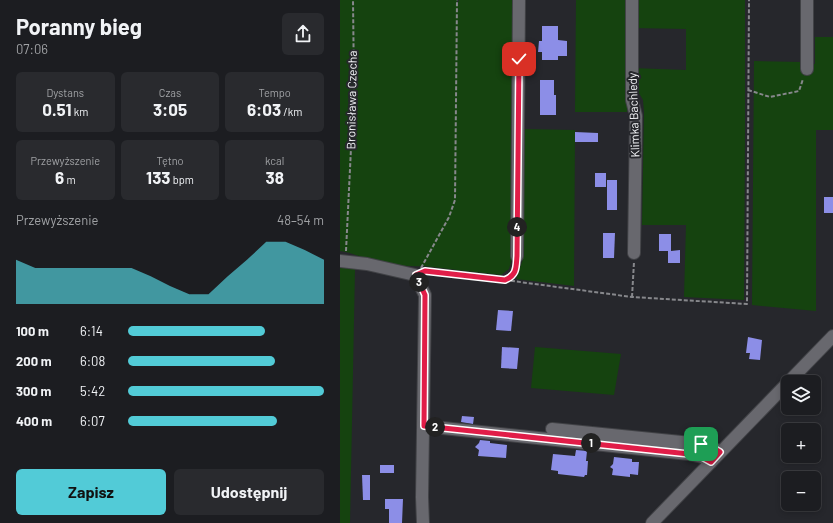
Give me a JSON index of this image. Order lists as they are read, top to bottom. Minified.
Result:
{"streets":{"street":["Klimka Bachledy"],"path":["Bronisława Czecha"]},"page":{"heading":["Poranny bieg","07:06"],"stats":[["Dystans","0.51 km"],["Czas","3:05"],["Tempo","6:03 /km"],["Przewyższenie","6 m"],["Tętno","133 bpm"],["kcal","38"]],"chart":["Przewyższenie","48–54 m"],"pins":["4","3","2","1"],"list":[{"name":"100 m","note":"6:14"},{"name":"200 m","note":"6:08"},{"name":"300 m","note":"5:42"},{"name":"400 m","note":"6:07"}],"map_buttons":["+","−"],"buttons":["Zapisz","Udostępnij"]}}
